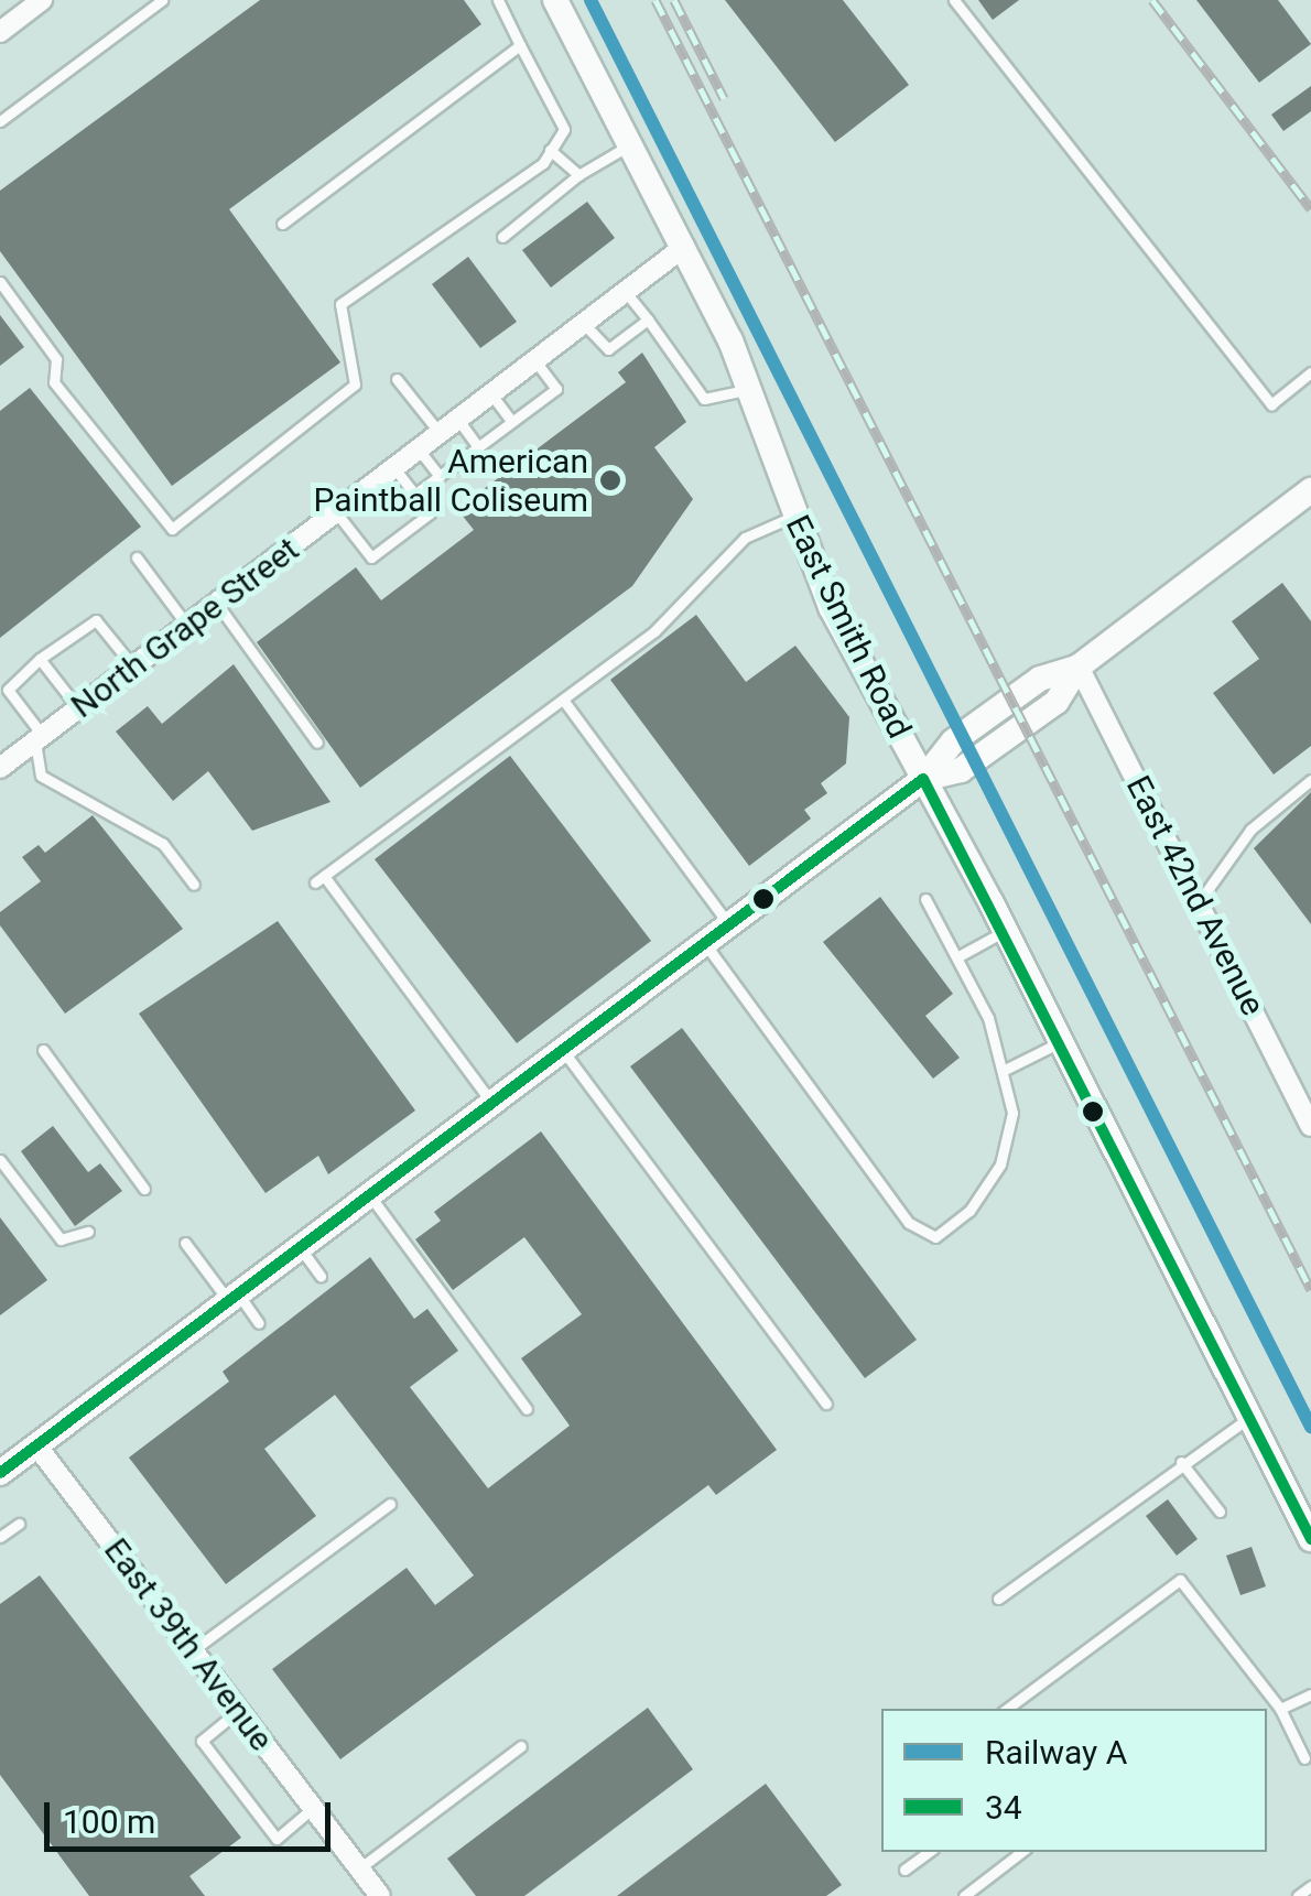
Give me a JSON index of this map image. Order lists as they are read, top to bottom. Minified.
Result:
{"streets":{"street":["East Smith Road","North Grape Street","East 42nd Avenue","East 39th Avenue"]},"crossings":[["East Smith Road","North Grape Street"]],"places":["American Paintball Coliseum"],"lines":["rail line A","transit line 34"],"legend":["Railway A","34"],"scale_bar":"100 m"}
